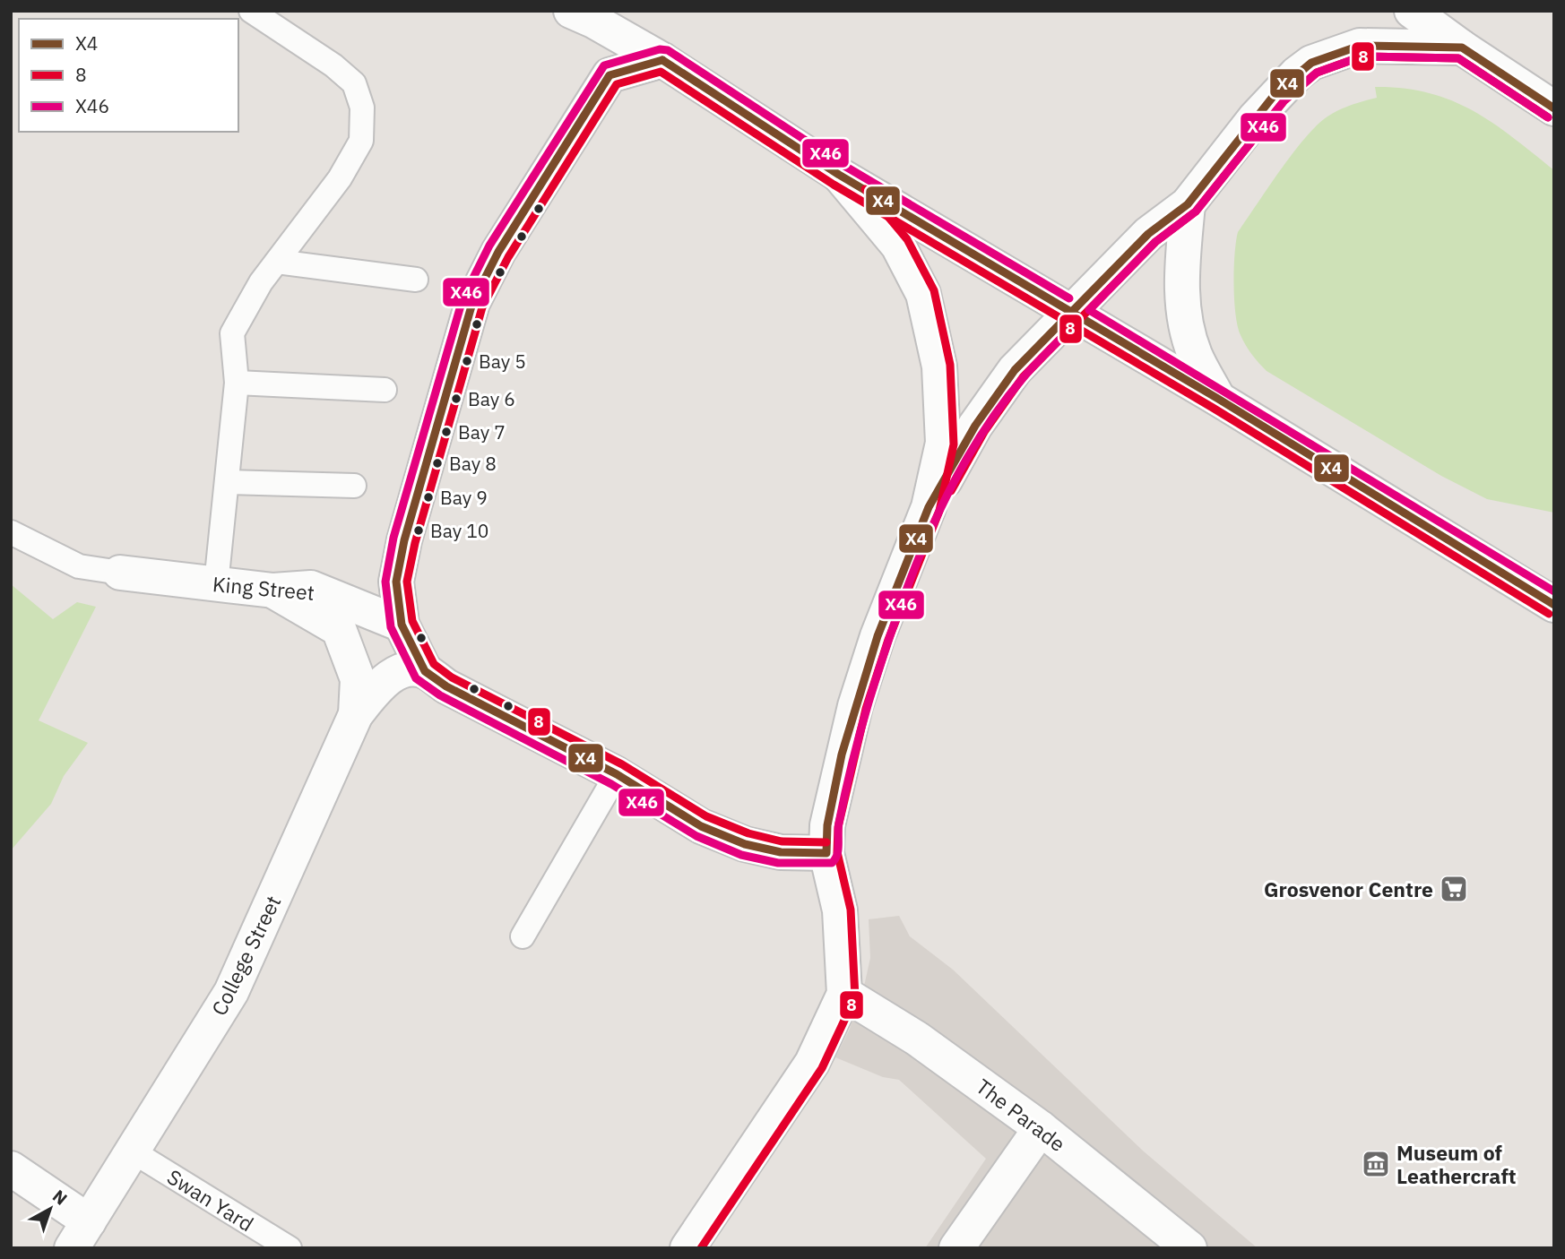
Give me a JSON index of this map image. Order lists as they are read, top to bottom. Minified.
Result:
{"streets":{"street":["King Street","College Street","The Parade"],"lane":["Swan Yard"]},"crossings":[["King Street","College Street"],["College Street","Swan Yard"]],"places":{"other":["Bay 5","Bay 6","Bay 7","Bay 8","Bay 9","Bay 10"],"supermarket":["Grosvenor Centre"],"museum":["Museum of Leathercraft"]},"lines":["transit line X4","transit line X46","transit line 8"],"legend":["X4","8","X46"],"north":"top right"}
